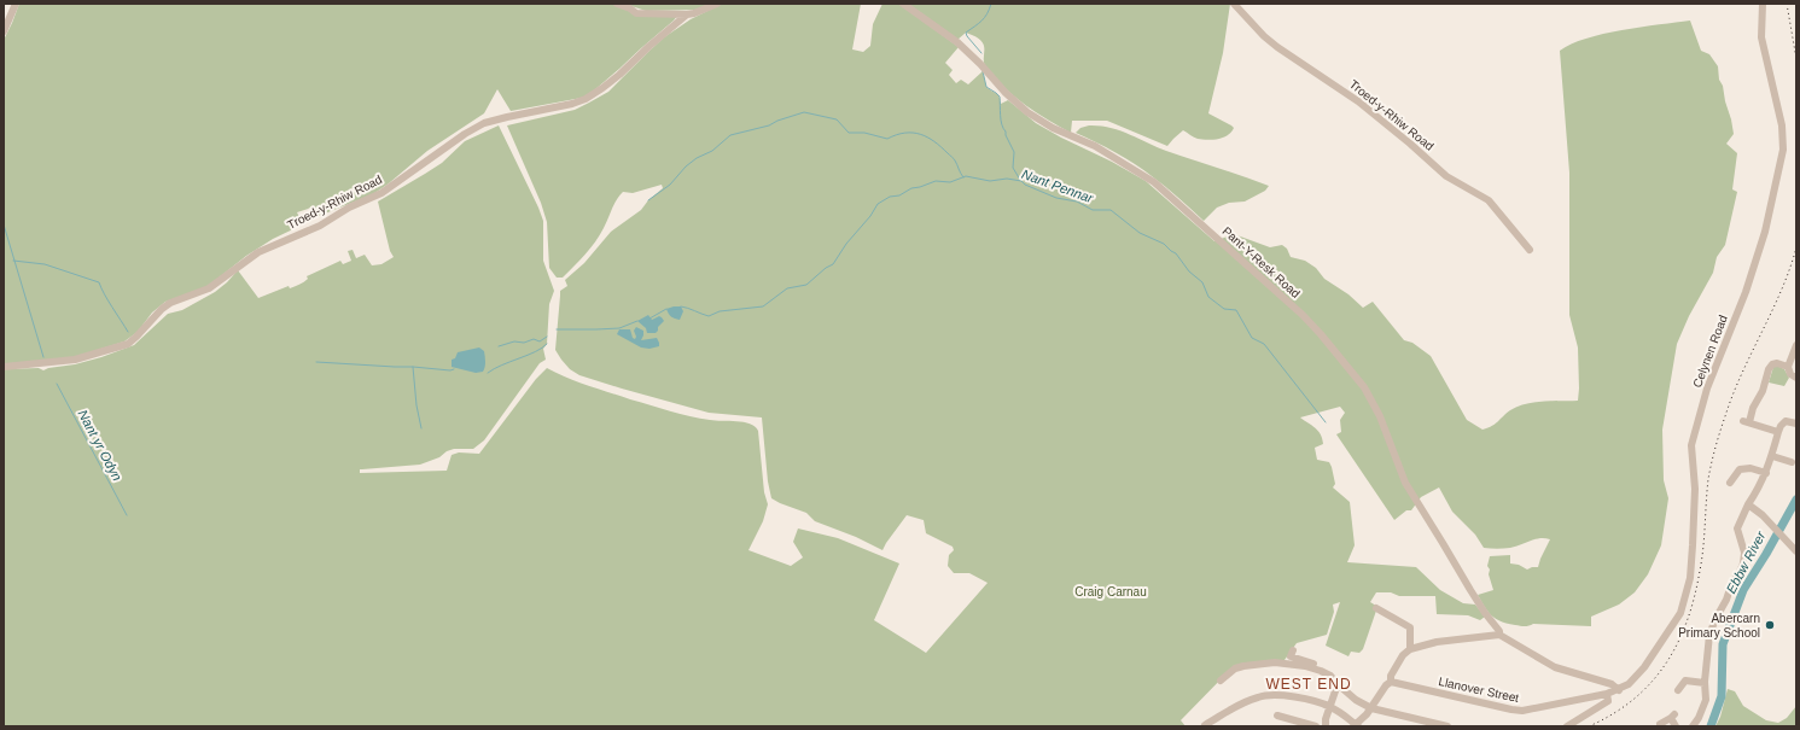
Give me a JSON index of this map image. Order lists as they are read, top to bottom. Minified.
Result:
{"streets":{"street":["Troed-y-Rhiw Road","Pant-Y-Resk Road","Celynen Road","Llanover Street"]},"crossings":[["Celynen Road","Llanover Street"]],"districts":["WEST END"],"water":["Nant Pennar","Nant yr Odyn","Ebbw River"],"parks":["Craig Carnau"],"places":["Abercarn Primary School"]}
